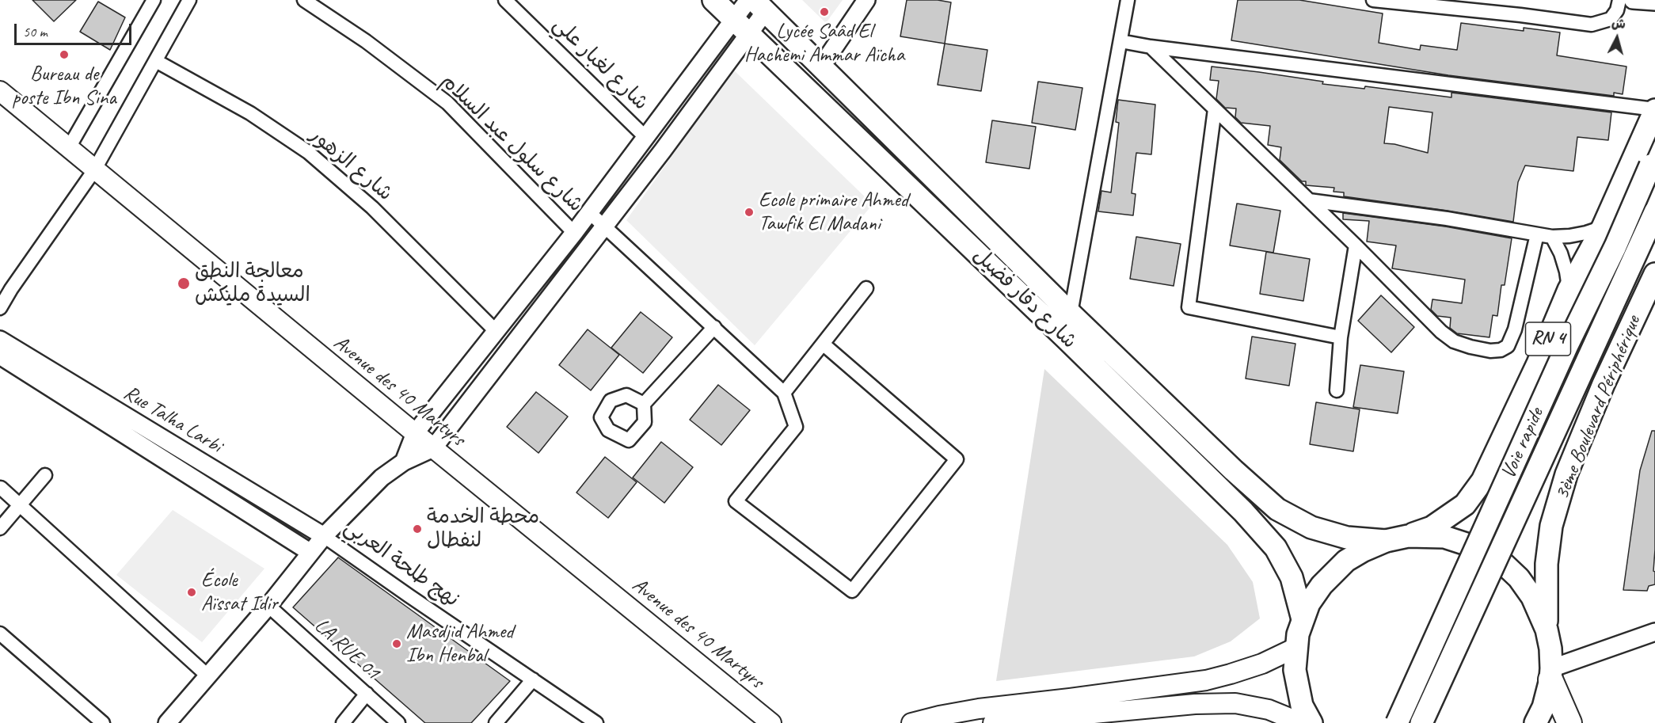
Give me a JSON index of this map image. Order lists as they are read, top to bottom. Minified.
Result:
{"streets":{"main road":["شارع دقار فضيل","RN 4","Avenue des 40 Martyrs","3ème Boulevard Périphérique","Voie rapide"],"street":["شارع لغبار علي","شارع سلول عبد السلام","شارع الزهور","Rue Talha Larbi","نهج طلحة العربي","LA RUE 01"]},"crossings":[["Rue Talha Larbi","نهج طلحة العربي"]],"places":["Lycée Saâd El Hachemi Ammar Aïcha","Bureau de poste Ibn Sina","Ecole primaire Ahmed Tawfik El Madani","معالجة النطق السيدة مليكش","محطة الخدمة لنفطال","École Aïssat Idir","Masdjid Ahmed Ibn Henbal"],"scale_bar":"50 m","north":"top"}
